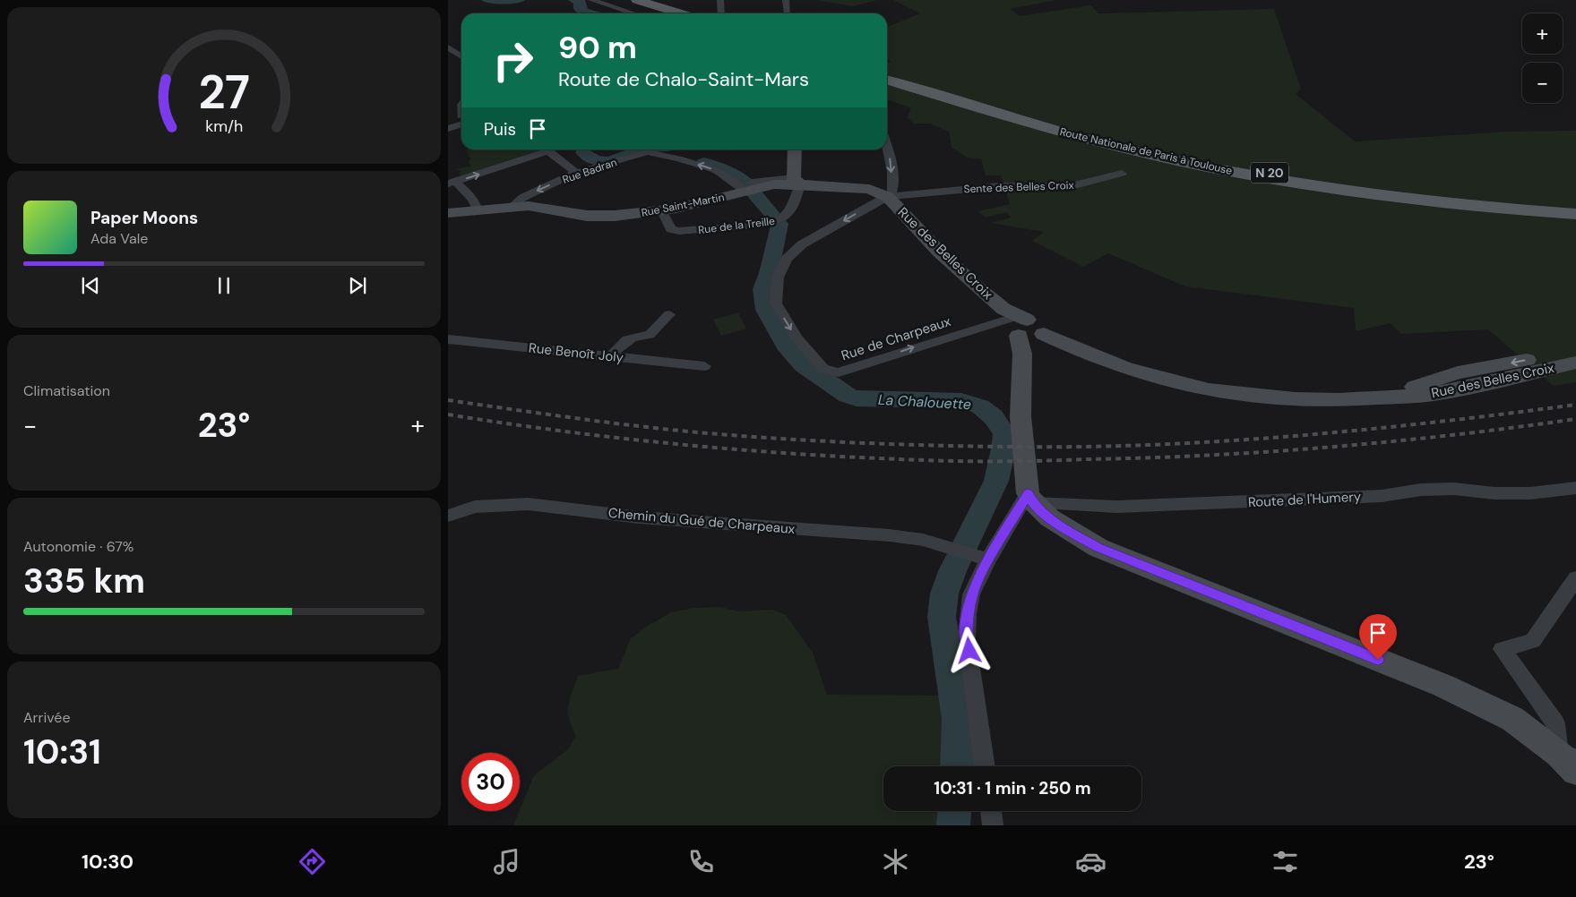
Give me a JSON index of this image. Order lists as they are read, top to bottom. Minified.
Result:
{"streets":{"main road":["Route Nationale de Paris à Toulouse","N 20","Rue Saint-Martin","Rue des Belles Croix"],"street":["Rue Badran","Sente des Belles Croix","Rue de la Treille","Rue de Charpeaux","Rue Benoît Joly","Route de l'Humery","Chemin du Gué de Charpeaux"]},"crossings":[["Rue Badran","Rue Saint-Martin"],["Sente des Belles Croix","Rue Saint-Martin"],["Sente des Belles Croix","Rue des Belles Croix"],["Sente des Belles Croix","Rue de Charpeaux"],["Rue Saint-Martin","Rue de la Treille"],["Rue Saint-Martin","Rue des Belles Croix"],["Rue Saint-Martin","Rue de Charpeaux"],["Rue des Belles Croix","Rue de Charpeaux"]],"water":["La Chalouette"],"page":{"map_buttons":["+","−"],"turn":["90 m","Route de Chalo-Saint-Mars"],"then":"Puis","song":["Paper Moons","Ada Vale"],"tile":["Climatisation",["Autonomie · 67%","335 km"],["Arrivée","10:31"]],"heat":["−","23°","+"],"limit":"30","trip":"10:31 · 1 min · 250 m","tabs":["10:30","23°"],"gauge":["27","km/h"]}}
